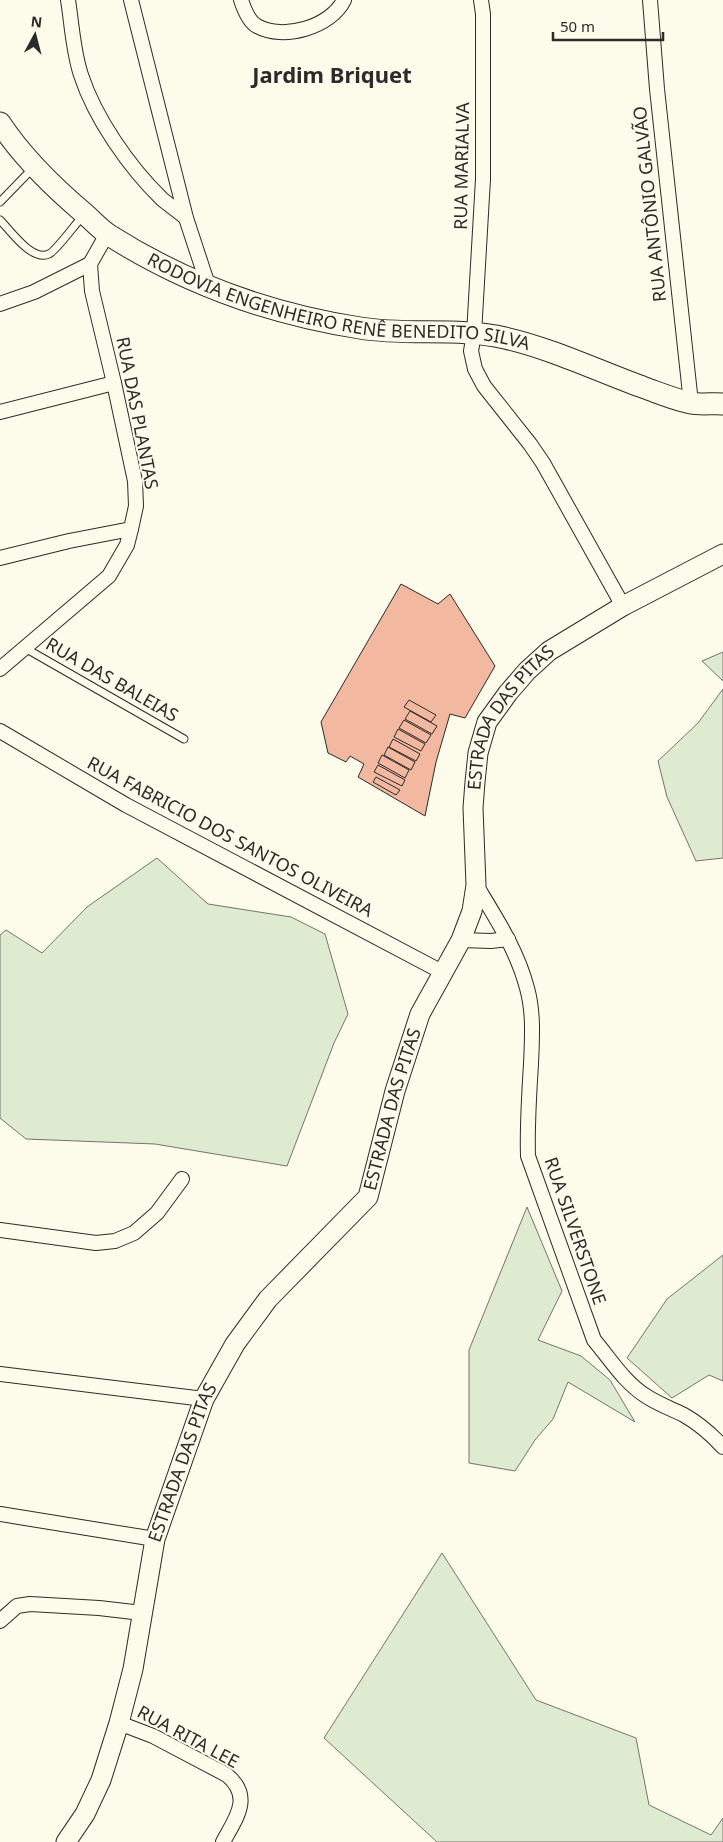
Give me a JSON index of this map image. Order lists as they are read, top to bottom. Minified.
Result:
{"streets":{"main road":["RODOVIA ENGENHEIRO RENÊ BENEDITO SILVA"],"street":["RUA MARIALVA","RUA ANTÔNIO GALVÃO","RUA DAS PLANTAS","ESTRADA DAS PITAS","RUA FABRICIO DOS SANTOS OLIVEIRA","RUA SILVERSTONE","RUA RITA LEE"],"lane":["RUA DAS BALEIAS"]},"crossings":[["RUA MARIALVA","RODOVIA ENGENHEIRO RENÊ BENEDITO SILVA"],["RUA MARIALVA","ESTRADA DAS PITAS"],["RUA ANTÔNIO GALVÃO","RODOVIA ENGENHEIRO RENÊ BENEDITO SILVA"],["RUA DAS PLANTAS","RUA DAS BALEIAS"],["ESTRADA DAS PITAS","RUA FABRICIO DOS SANTOS OLIVEIRA"],["ESTRADA DAS PITAS","RUA SILVERSTONE"],["ESTRADA DAS PITAS","RUA RITA LEE"]],"districts":["Jardim Briquet"],"scale_bar":"50 m","north":"top"}
